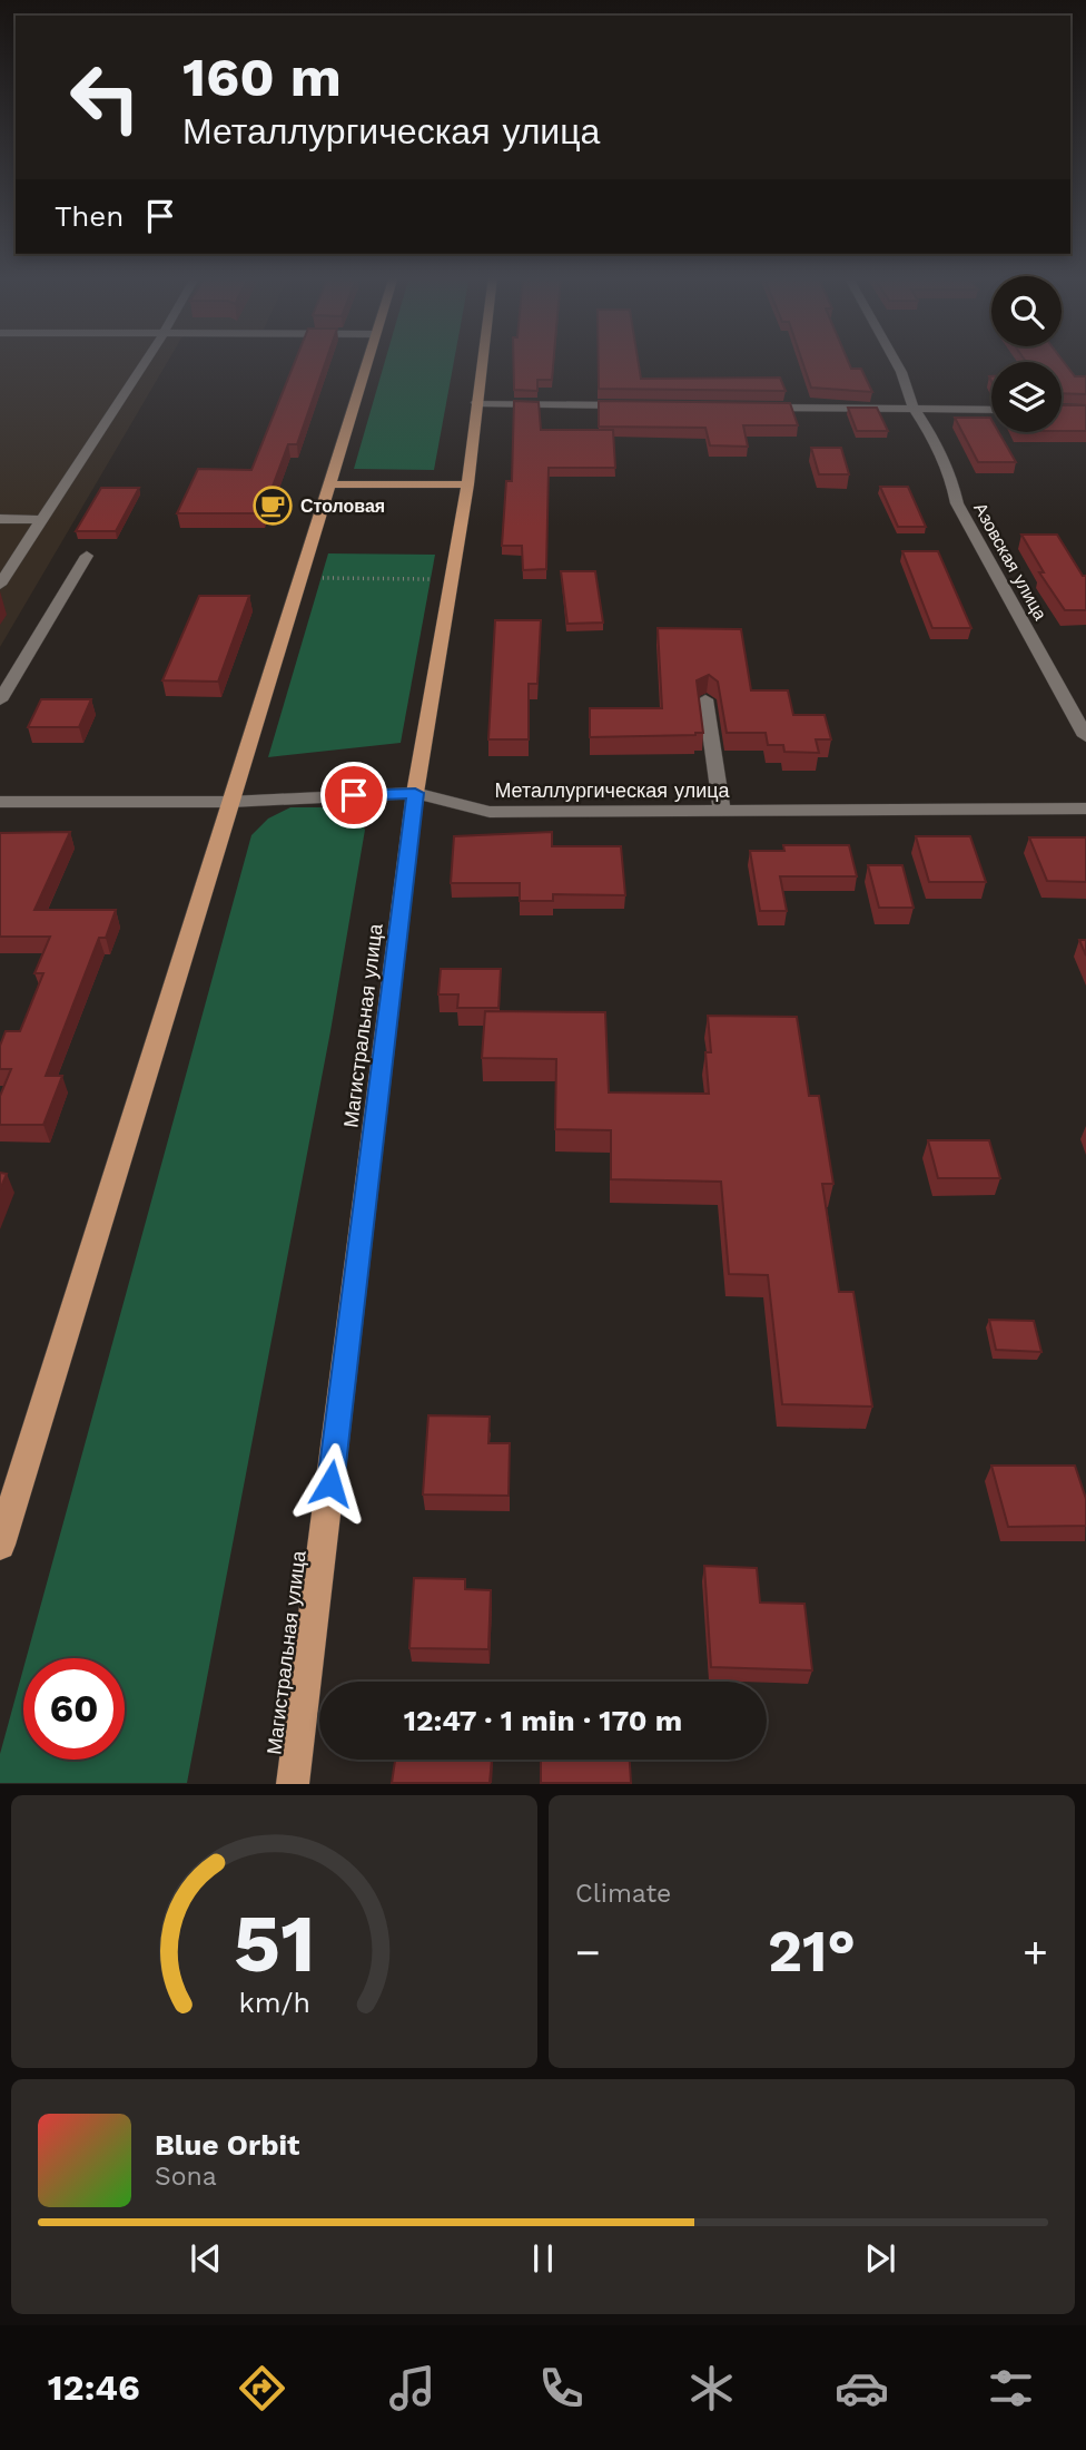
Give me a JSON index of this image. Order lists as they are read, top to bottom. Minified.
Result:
{"streets":{"main road":["Магистральная улица"],"street":["Азовская улица","Металлургическая улица"]},"crossings":[["Металлургическая улица","Магистральная улица"]],"places":{"cafe":["Столовая"]},"page":{"turn":["160 m","Металлургическая улица"],"then":"Then","limit":"60","trip":"12:47 · 1 min · 170 m","tile":"Climate","heat":["−","21°","+"],"song":["Blue Orbit","Sona"],"tabs":"12:46","gauge":["51","km/h"]}}
